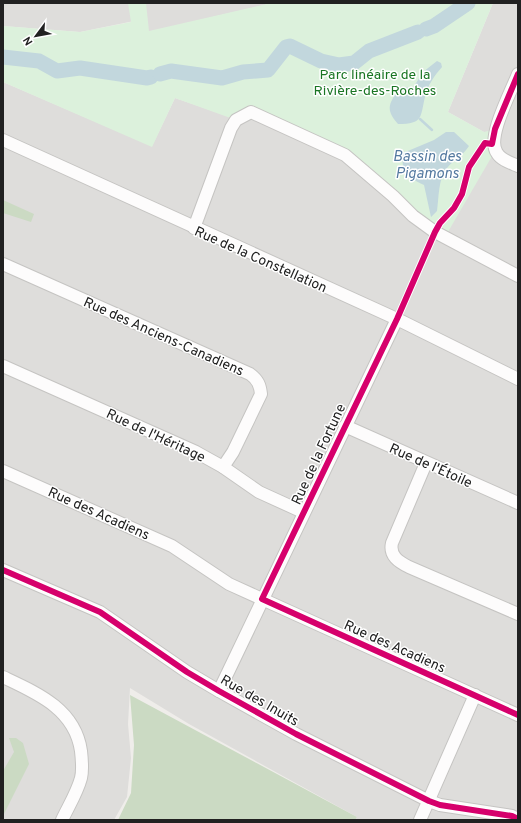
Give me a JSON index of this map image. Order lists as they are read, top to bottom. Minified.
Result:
{"streets":{"street":["Rue de la Constellation","Rue des Anciens-Canadiens","Rue de l'Héritage","Rue de la Fortune","Rue de l'Étoile","Rue des Acadiens","Rue des Inuits"]},"crossings":[["Rue de la Constellation","Rue de la Fortune"],["Rue des Anciens-Canadiens","Rue de l'Héritage"],["Rue de l'Héritage","Rue de la Fortune"],["Rue de la Fortune","Rue de l'Étoile"],["Rue de la Fortune","Rue des Acadiens"],["Rue de la Fortune","Rue des Inuits"]],"water":["Bassin des Pigamons"],"parks":["Parc linéaire de la Rivière-des-Roches"],"north":"bottom left"}
